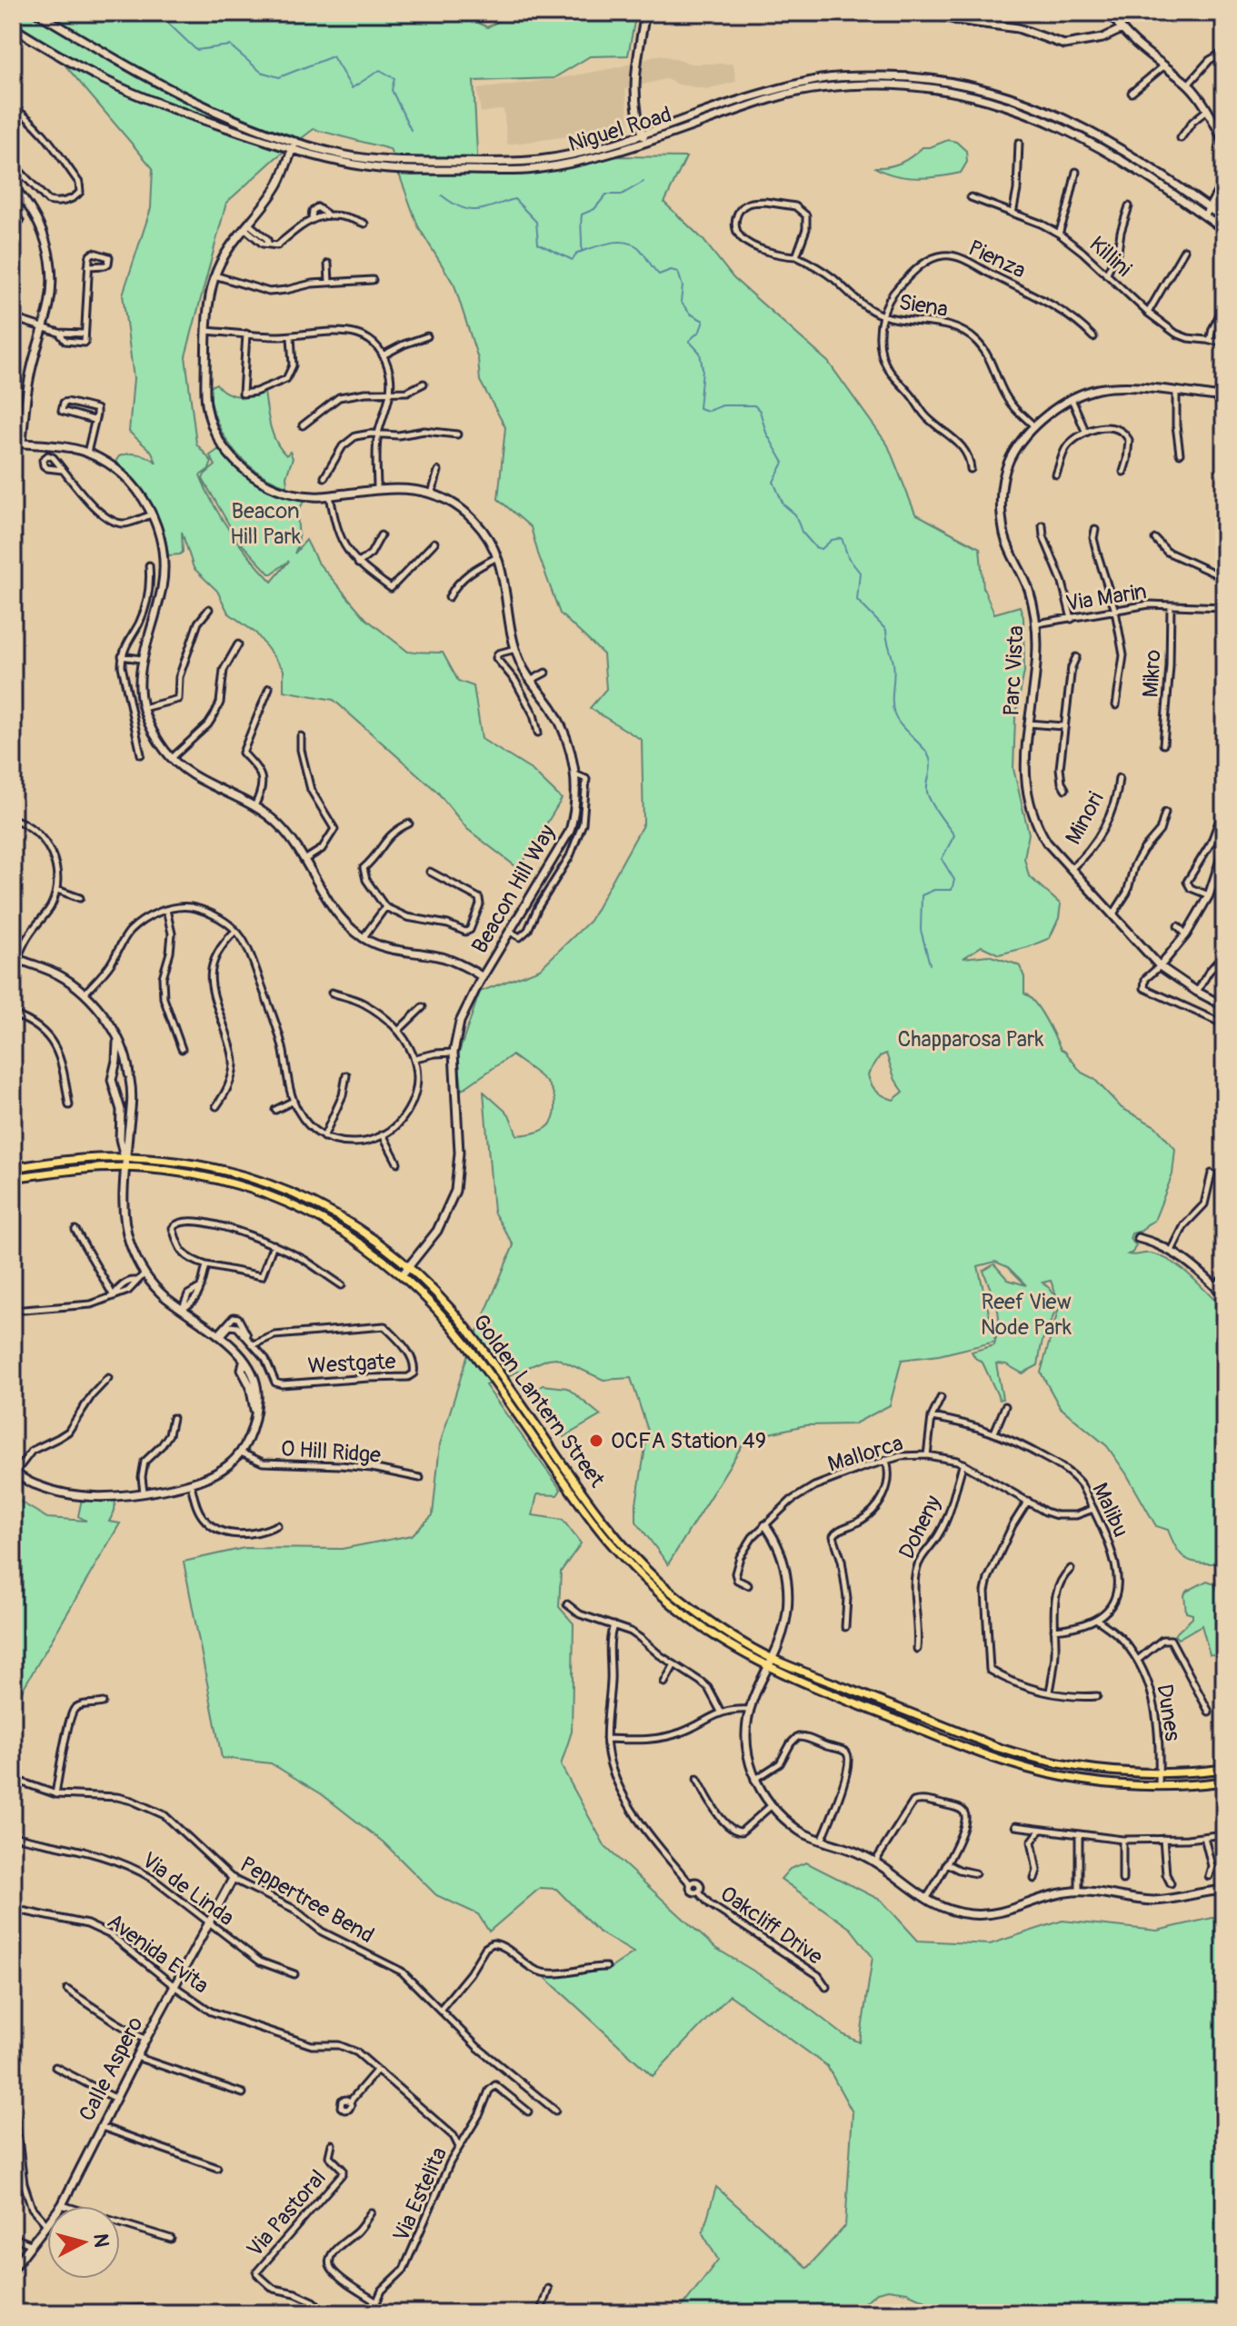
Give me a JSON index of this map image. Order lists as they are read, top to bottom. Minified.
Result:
{"streets":{"main road":["Golden Lantern Street"],"street":["Niguel Road","Killini","Pienza","Siena","Via Marin","Parc Vista","Mikro","Minori","Beacon Hill Way","Westgate","O Hill Ridge","Mallorca","Malibu","Doheny","Dunes","Via de Linda","Peppertree Bend","Oakcliff Drive","Avenida Evita","Calle Aspero","Via Estelita","Via Pastoral"]},"crossings":[["Niguel Road","Beacon Hill Way"],["Pienza","Siena"],["Siena","Parc Vista"],["Via Marin","Parc Vista"],["Via Marin","Mikro"],["Parc Vista","Minori"],["Beacon Hill Way","Golden Lantern Street"],["Golden Lantern Street","Dunes"],["Mallorca","Malibu"],["Mallorca","Doheny"],["Malibu","Dunes"],["Via de Linda","Calle Aspero"],["Peppertree Bend","Calle Aspero"],["Avenida Evita","Calle Aspero"],["Avenida Evita","Via Estelita"]],"parks":["Beacon Hill Park","Chapparosa Park","Reef View Node Park"],"places":["OCFA Station 49"],"north":"right"}
